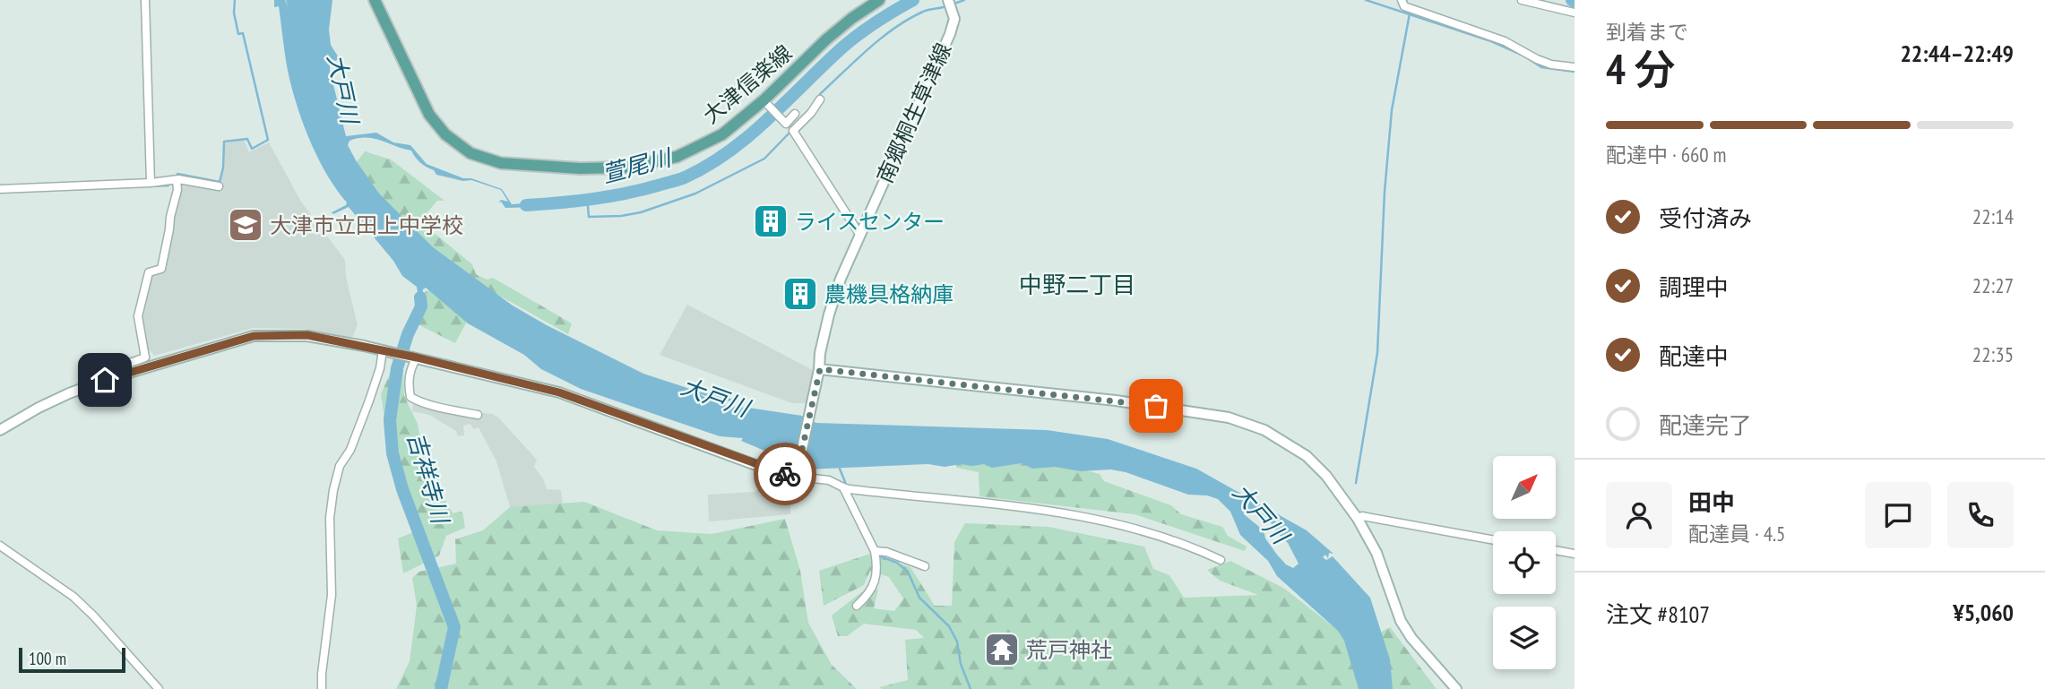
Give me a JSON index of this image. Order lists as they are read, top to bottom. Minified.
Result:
{"streets":{"main road":["大津信楽線","南郷桐生草津線"]},"districts":["中野二丁目"],"water":["大戸川","萱尾川","吉祥寺川"],"places":{"building":["ライスセンター","農機具格納庫"],"school or university":["大津市立田上中学校"],"temple":["荒戸神社"]},"scale_bar":"100 m","north":"top right","page":{"heading":["4 分","到着まで","22:44–22:49"],"panel":["田中","配達員 · 4.5","注文 #8107","¥5,060"],"bar":"配達中 · 660 m","list":[["受付済み","22:14"],["調理中","22:27"],["配達中","22:35"],"配達完了"],"scale":"100 m"}}
